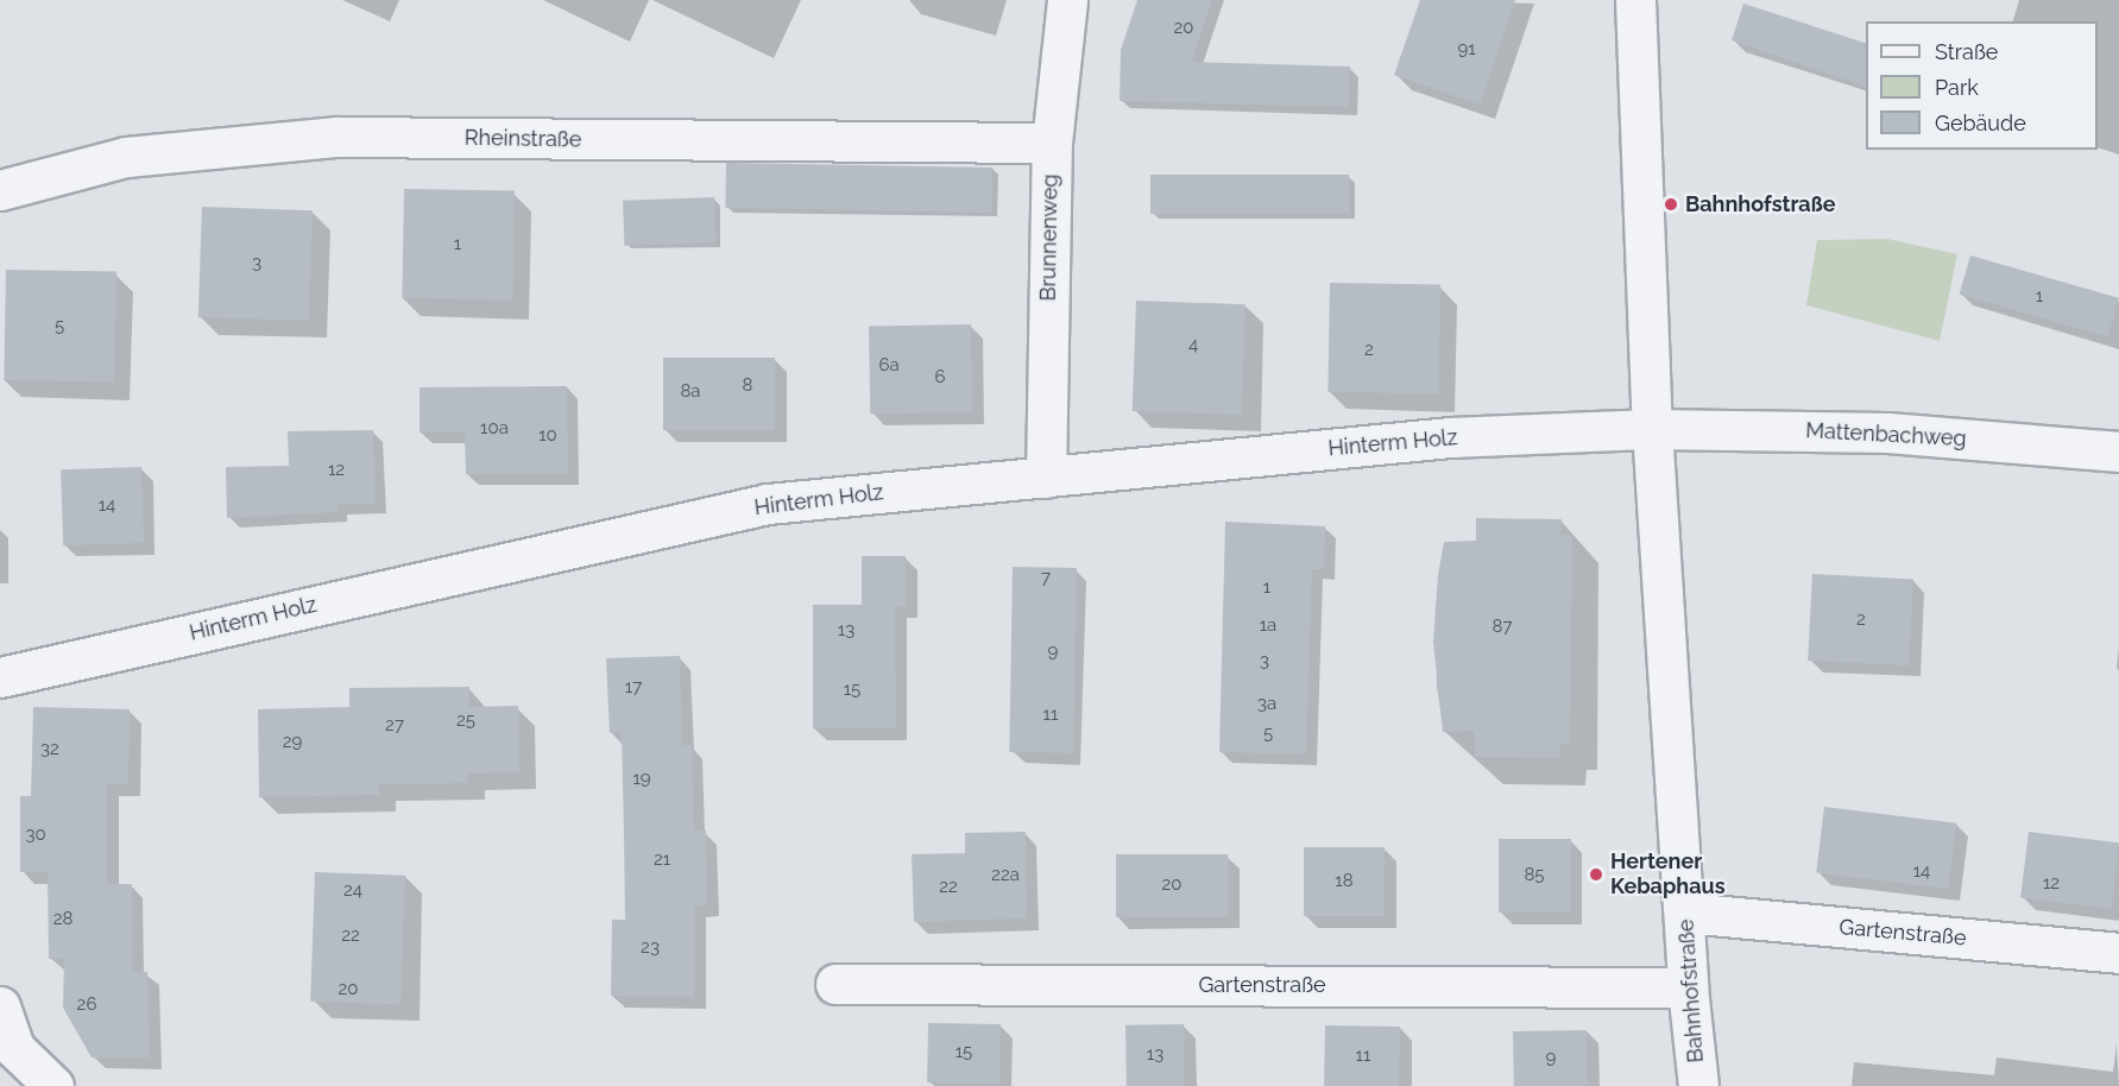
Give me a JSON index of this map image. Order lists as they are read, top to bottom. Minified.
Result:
{"streets":{"street":["Rheinstraße","Brunnenweg","Mattenbachweg","Hinterm Holz","Gartenstraße","Bahnhofstraße"]},"crossings":[["Rheinstraße","Brunnenweg"],["Brunnenweg","Hinterm Holz"],["Mattenbachweg","Hinterm Holz"],["Mattenbachweg","Bahnhofstraße"],["Hinterm Holz","Bahnhofstraße"],["Gartenstraße","Bahnhofstraße"]],"places":["Bahnhofstraße","Hertener Kebaphaus"],"house_numbers":["20","91","1","3","1","5","4","2","6a","6","8","8a","10a","10","12","14","7","1","2","1a","87","13","9","3","17","15","3a","11","25","27","5","29","32","19","30","21","14","22a","85","18","12","20","22","24","28","22","23","20","26","15","13","11","9"],"legend":["Straße","Park","Gebäude"]}
